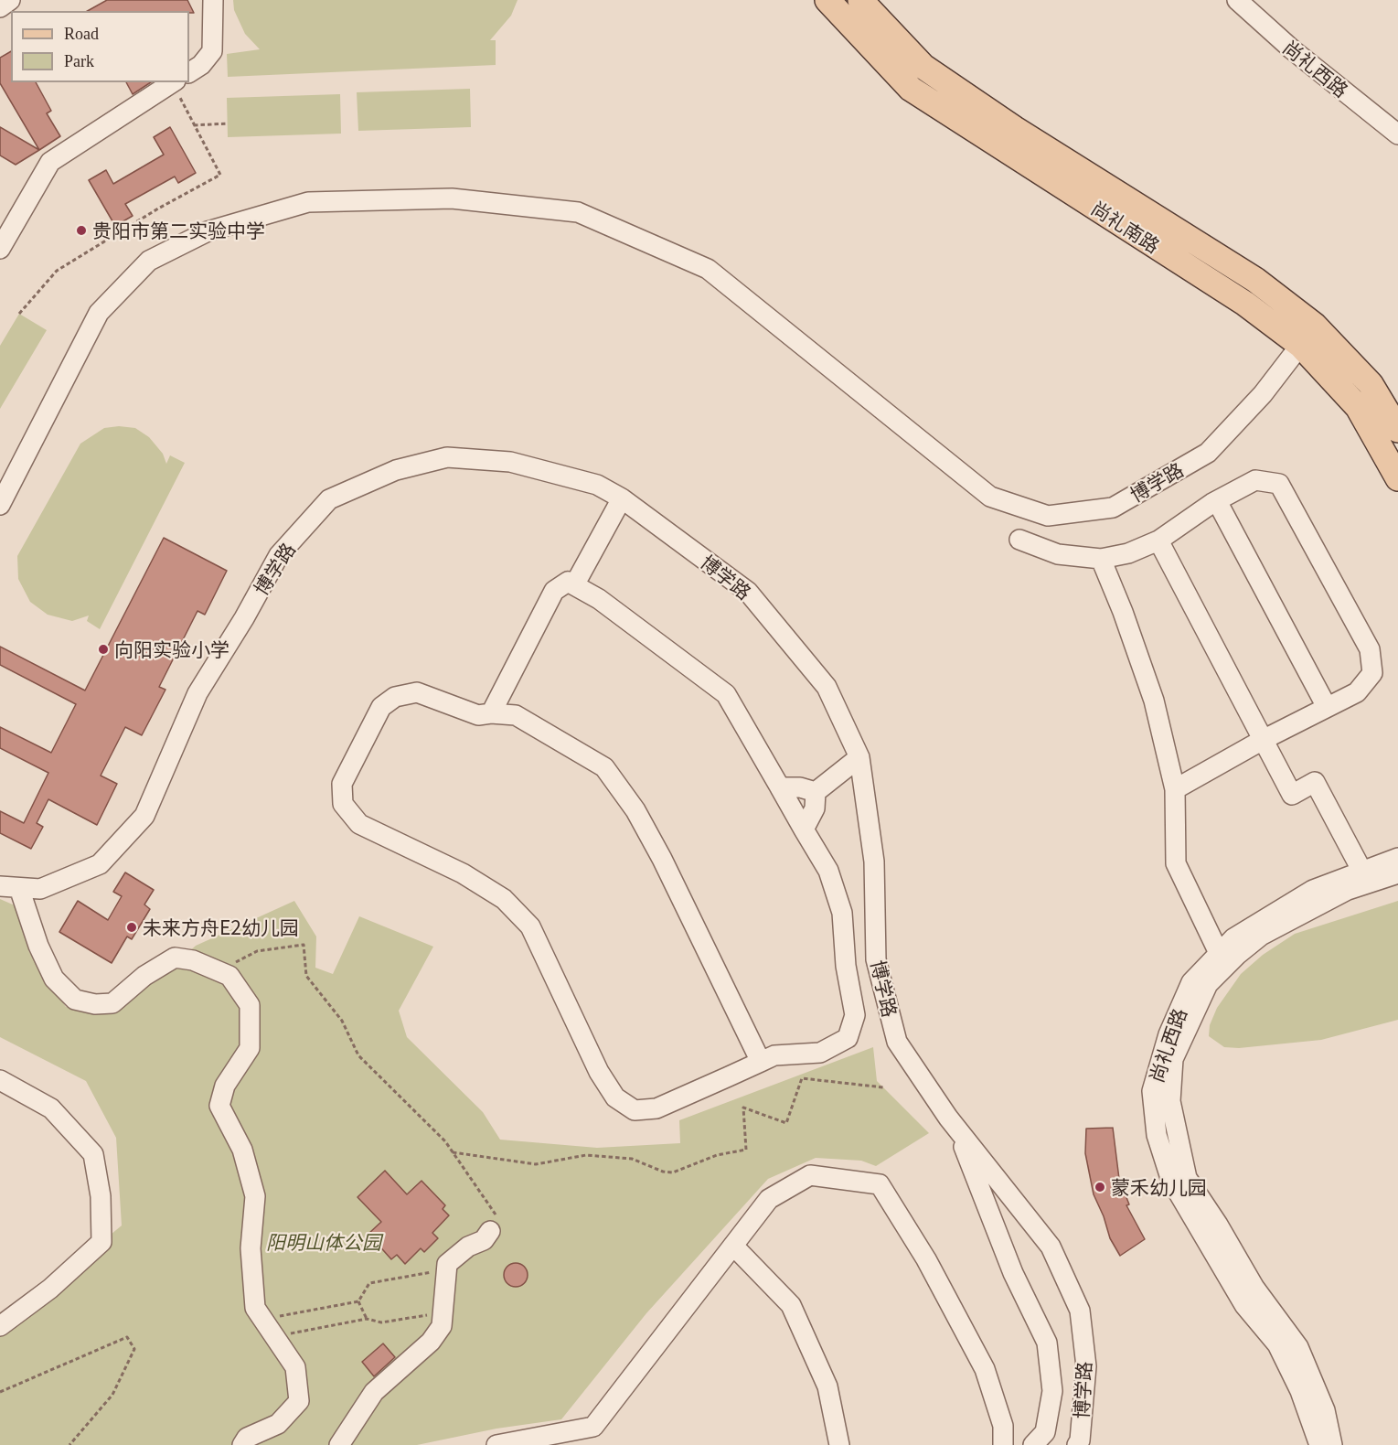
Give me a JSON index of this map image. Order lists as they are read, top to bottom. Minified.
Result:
{"streets":{"main road":["尚礼南路"],"street":["尚礼西路","博学路"]},"crossings":[["尚礼南路","博学路"]],"parks":["阳明山体公园"],"places":["贵阳市第二实验中学","向阳实验小学","未来方舟E2幼儿园","蒙禾幼儿园"],"legend":["Road","Park"]}
